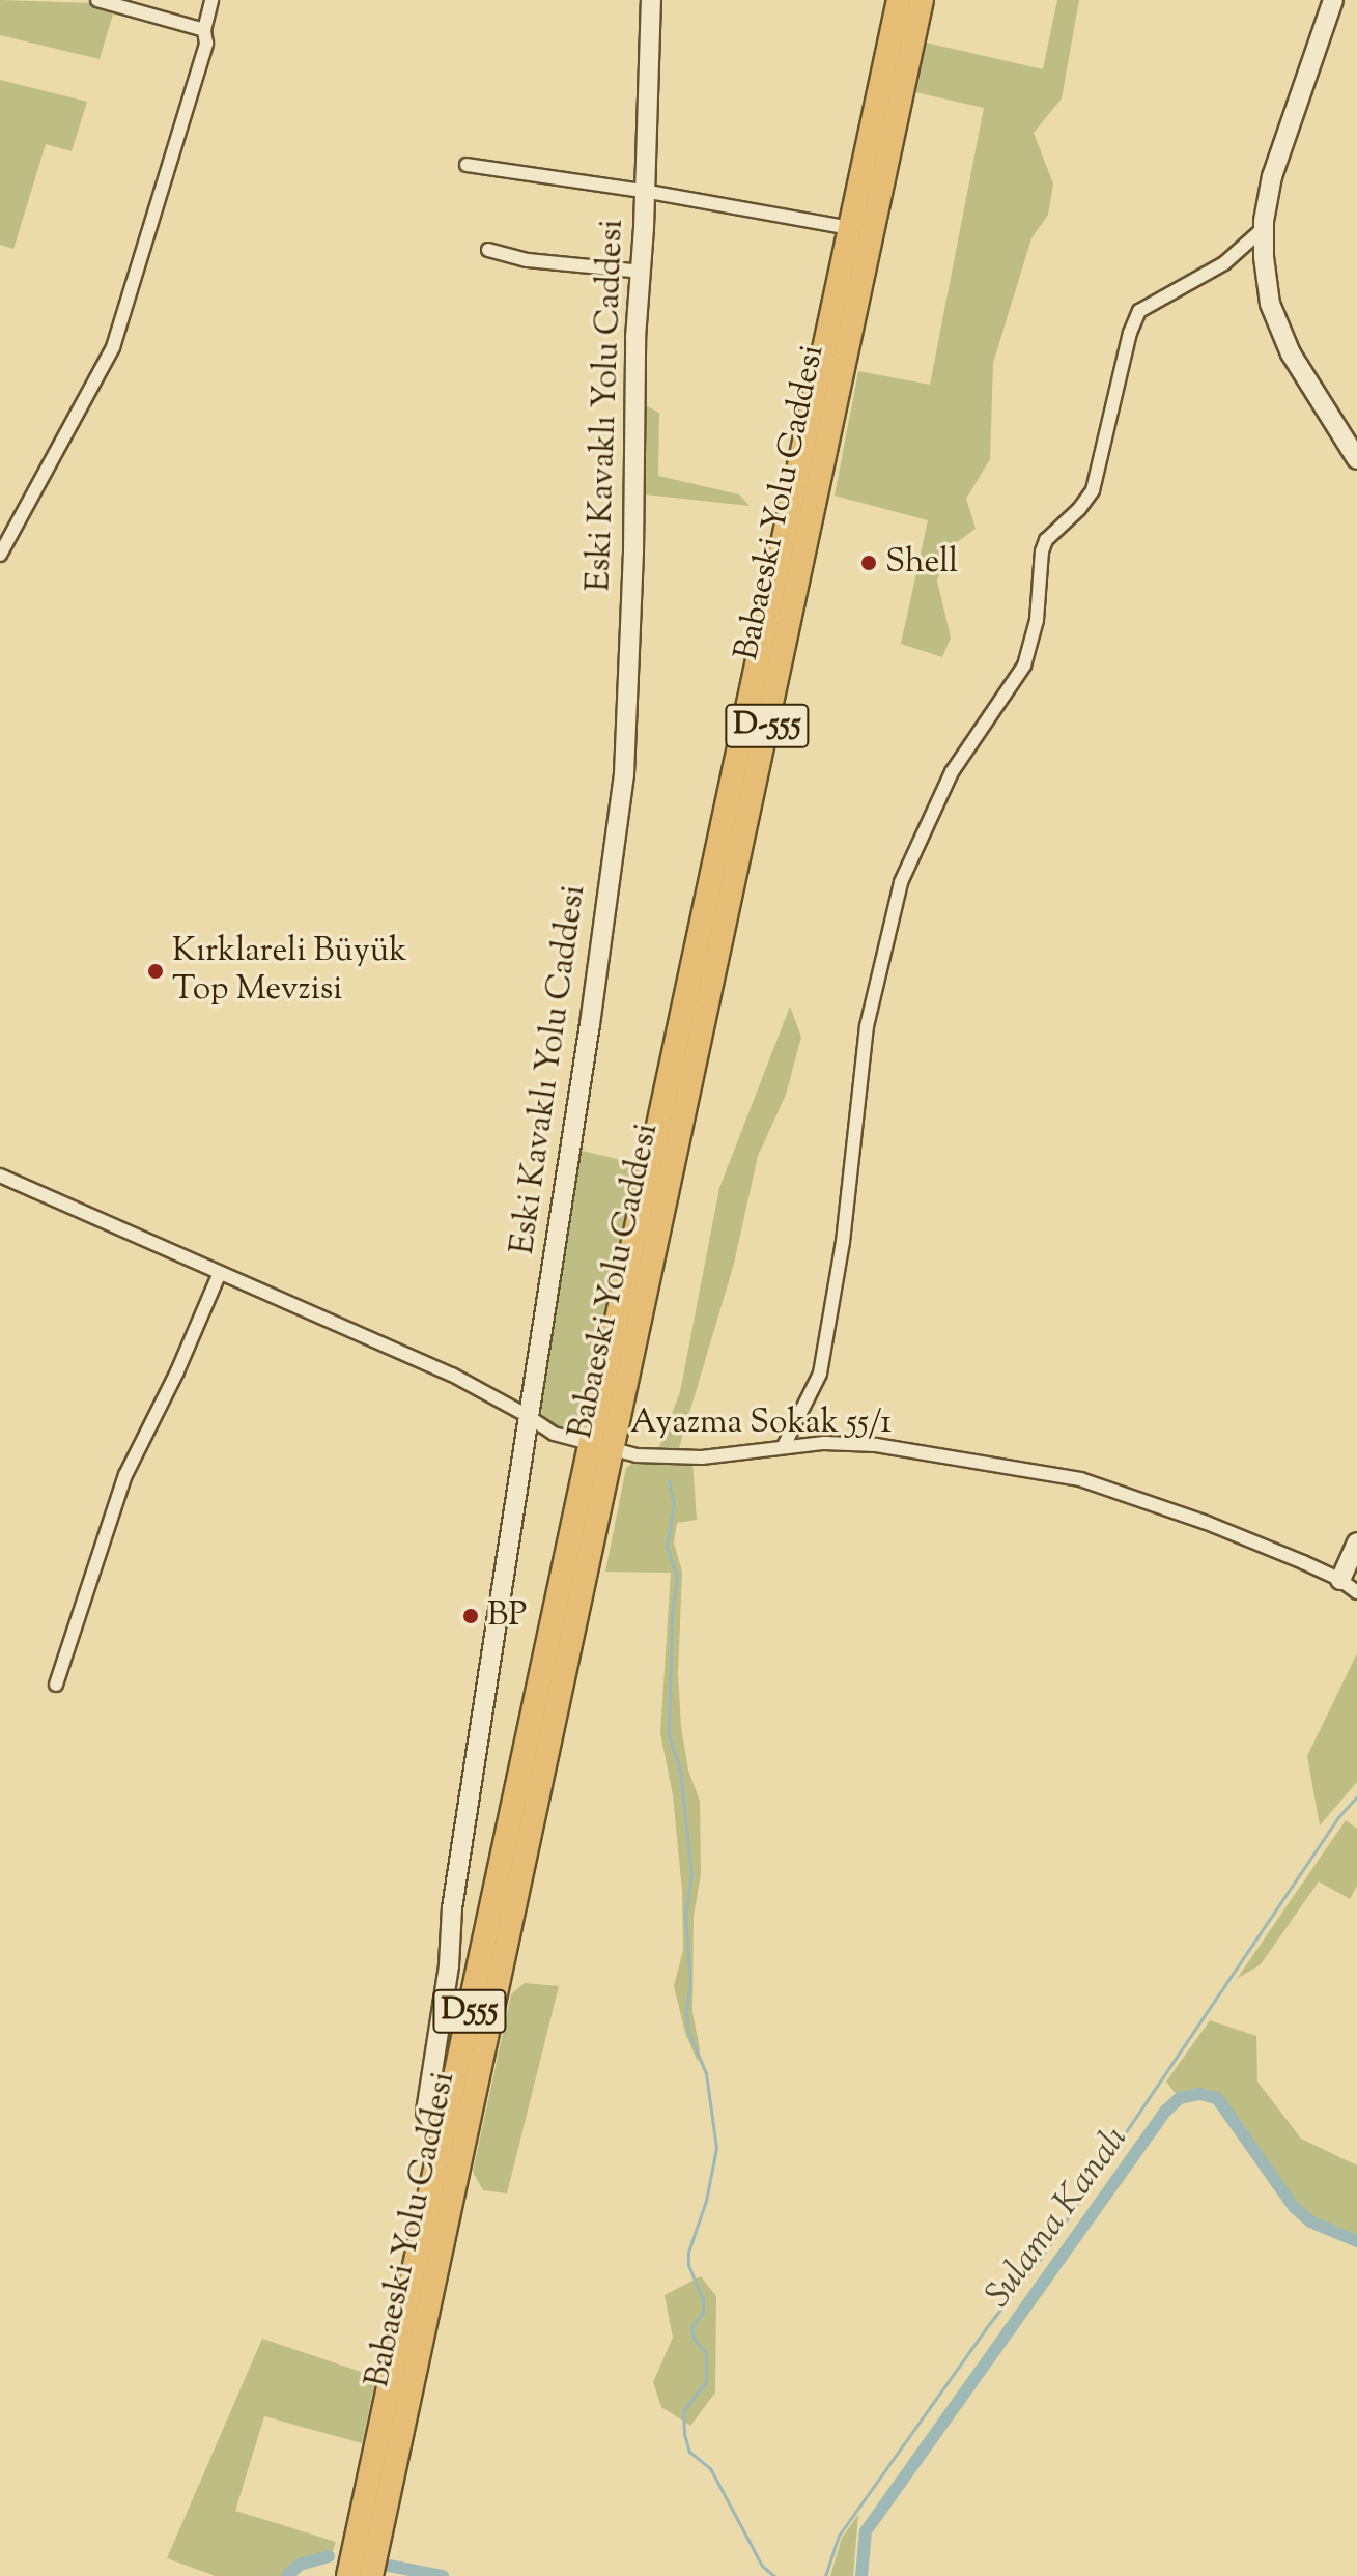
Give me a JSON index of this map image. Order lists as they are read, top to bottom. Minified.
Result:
{"streets":{"highway":["Babaeski Yolu Caddesi","D-555","D555"],"street":["Eski Kavaklı Yolu Caddesi","Ayazma Sokak 55/1"]},"crossings":[["Eski Kavaklı Yolu Caddesi","Babaeski Yolu Caddesi"],["Eski Kavaklı Yolu Caddesi","Ayazma Sokak 55/1"],["Babaeski Yolu Caddesi","Ayazma Sokak 55/1"]],"water":["Sulama Kanalı"],"places":["Shell","Kırklareli Büyük Top Mevzisi","BP"]}
